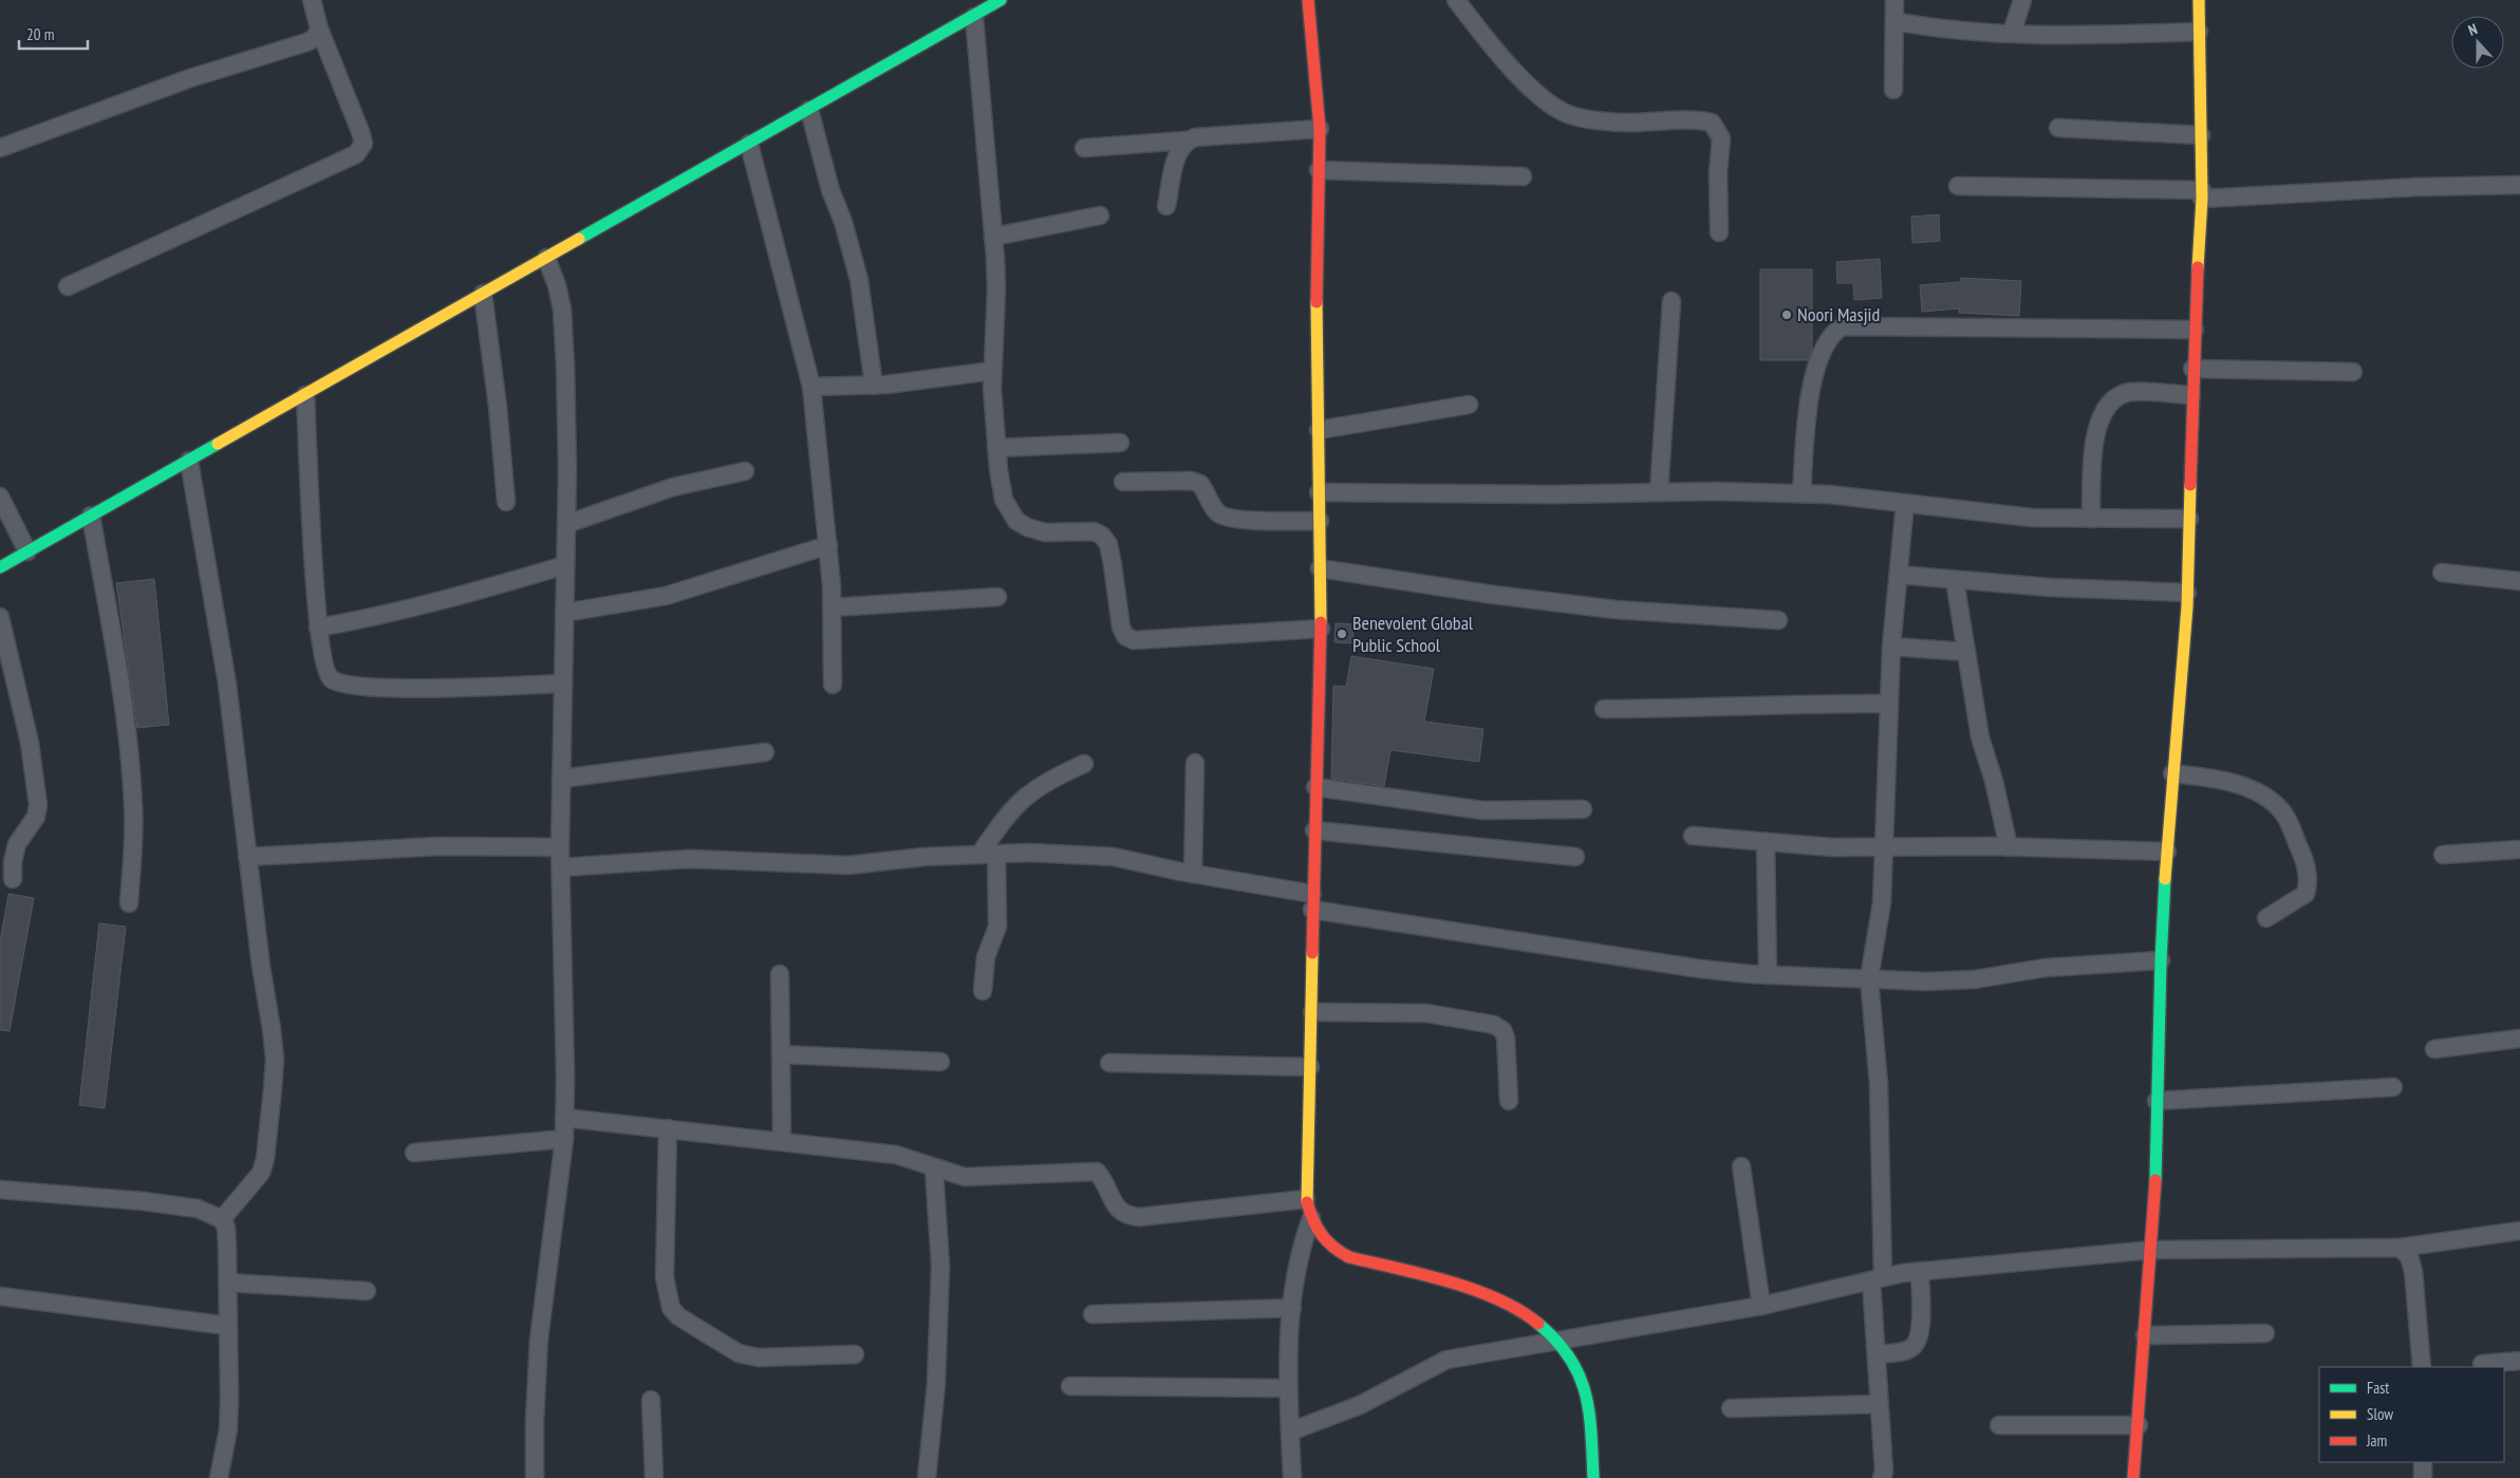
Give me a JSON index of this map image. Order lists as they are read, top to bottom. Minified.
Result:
{"places":["Noori Masjid","Benevolent Global Public School"],"legend":["Fast","Slow","Jam"],"scale_bar":"20 m","north":"top"}
